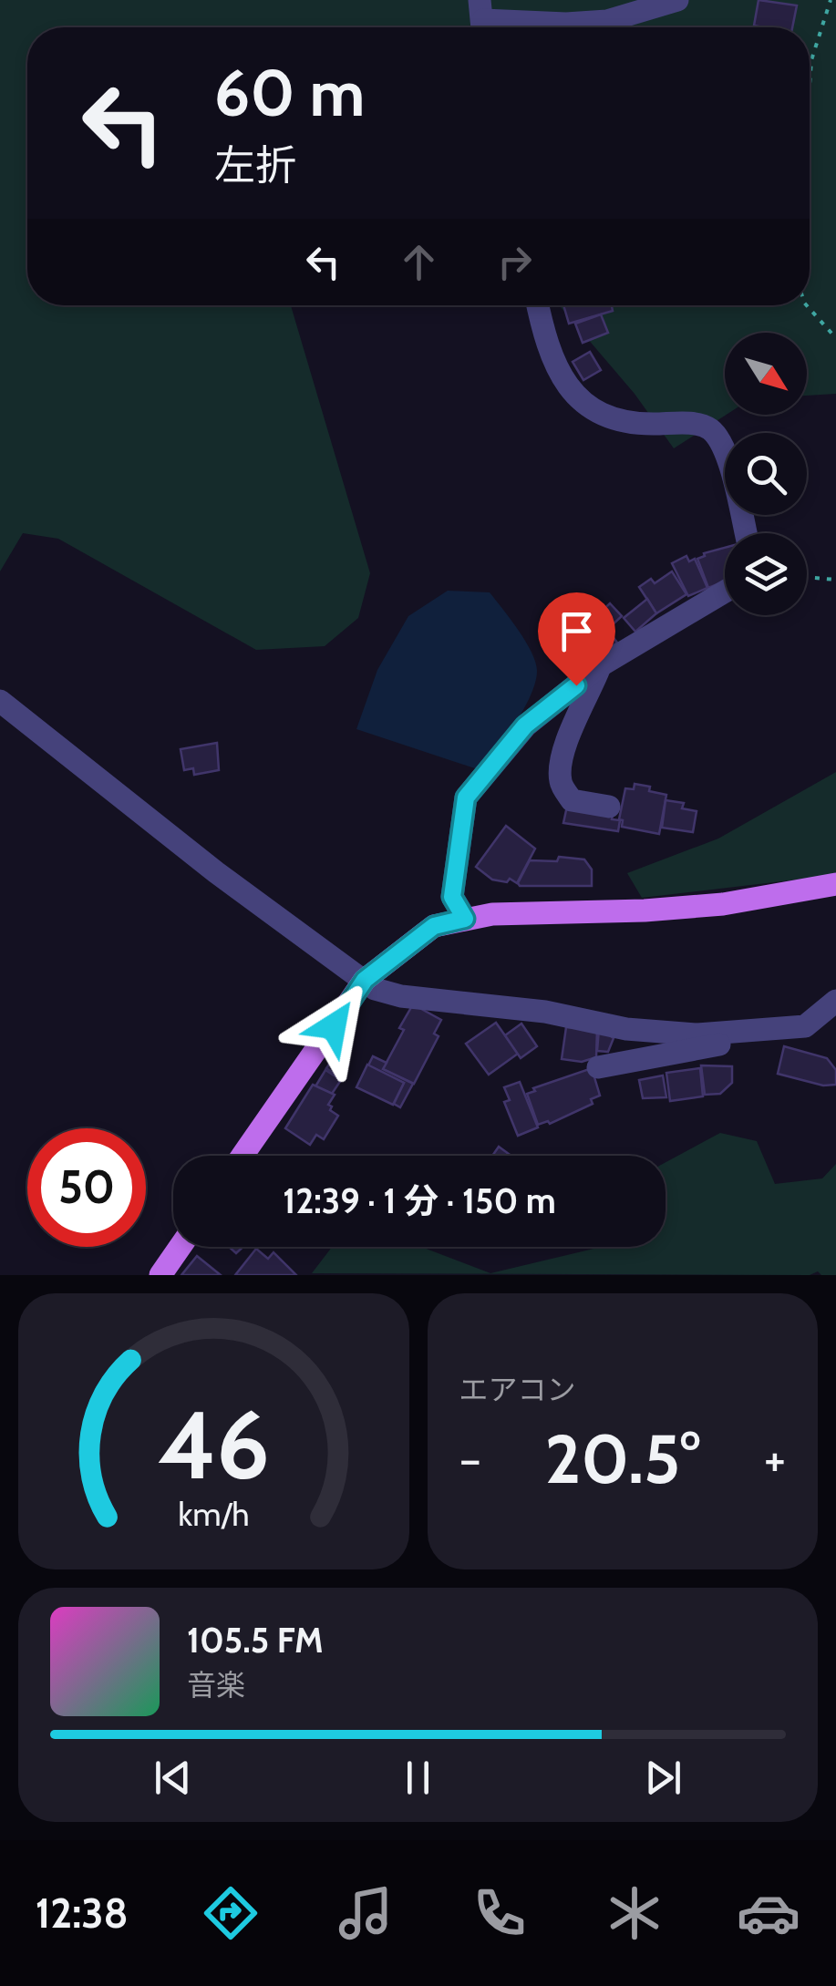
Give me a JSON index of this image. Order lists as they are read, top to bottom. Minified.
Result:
{"north":"bottom right","page":{"turn":["60 m","左折"],"limit":"50","trip":"12:39 · 1 分 · 150 m","tile":"エアコン","heat":["−","20.5°","+"],"song":["105.5 FM","音楽"],"tabs":"12:38","gauge":["46","km/h"]}}
